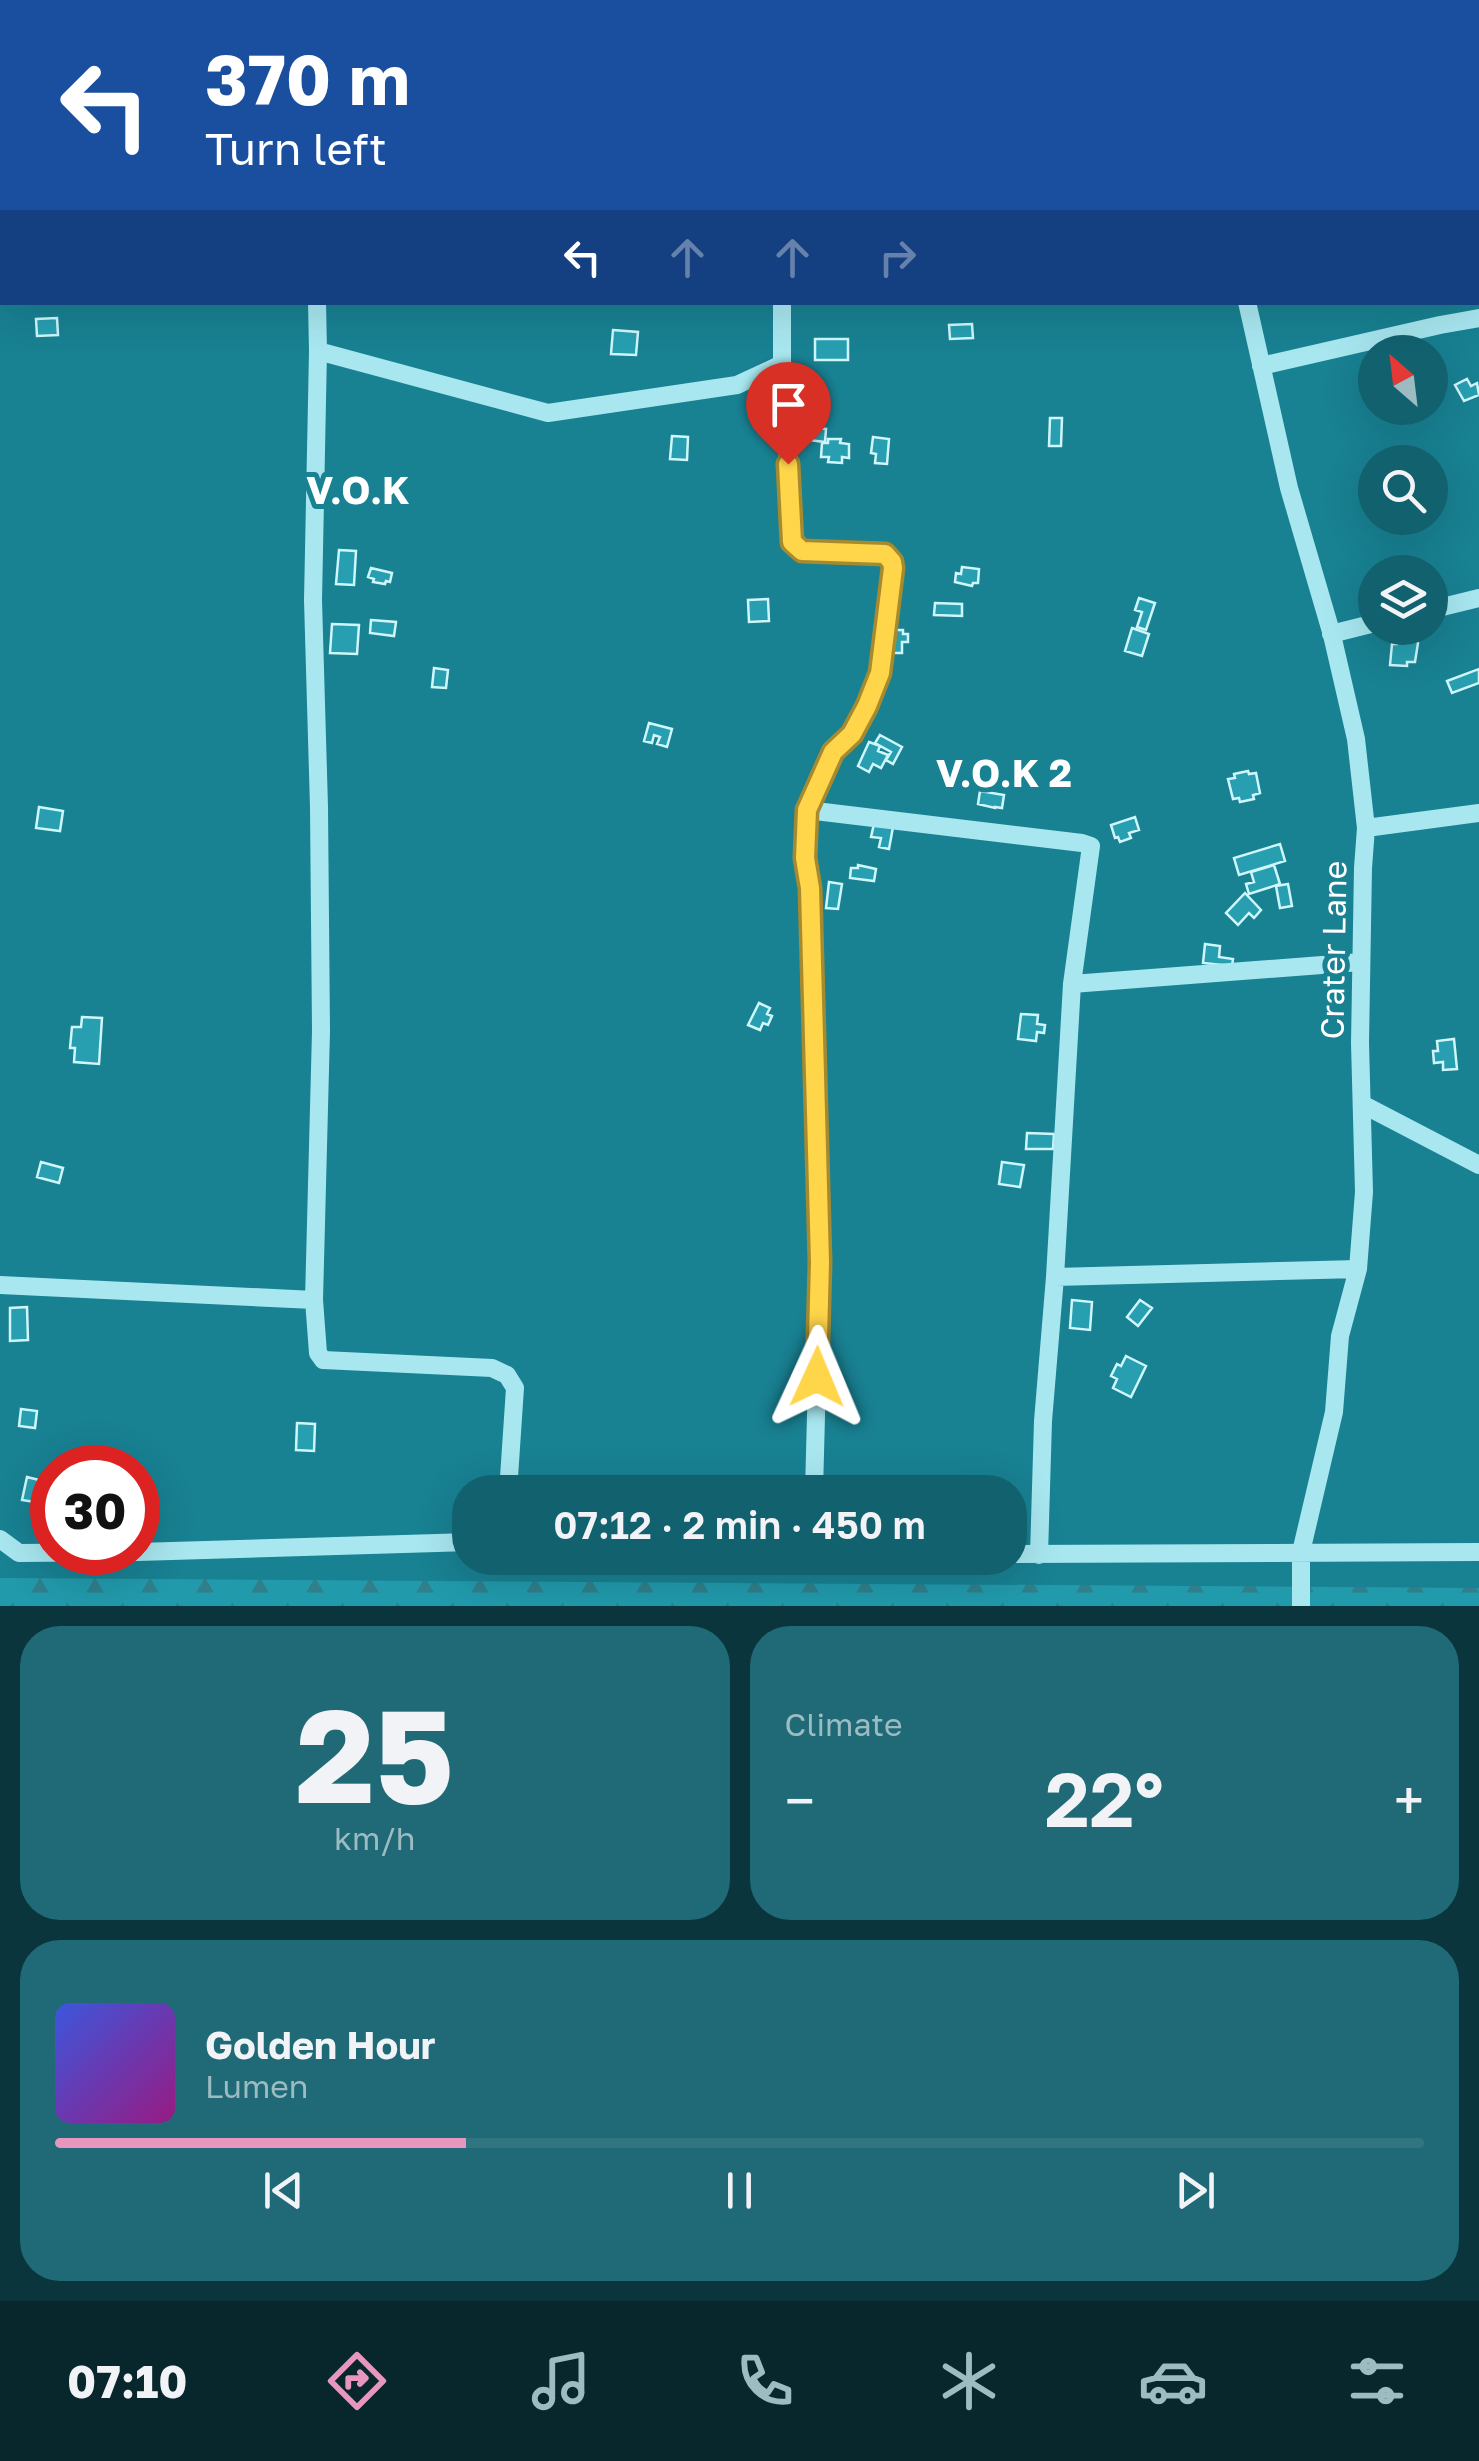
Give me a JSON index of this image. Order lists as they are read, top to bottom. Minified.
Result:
{"streets":{"street":["Crater Lane"]},"districts":["V.O.K","V.O.K 2"],"north":"top left","page":{"turn":["370 m","Turn left"],"limit":"30","trip":"07:12 · 2 min · 450 m","tile":[["25","km/h"],"Climate"],"heat":["−","22°","+"],"song":["Golden Hour","Lumen"],"tabs":"07:10"}}
